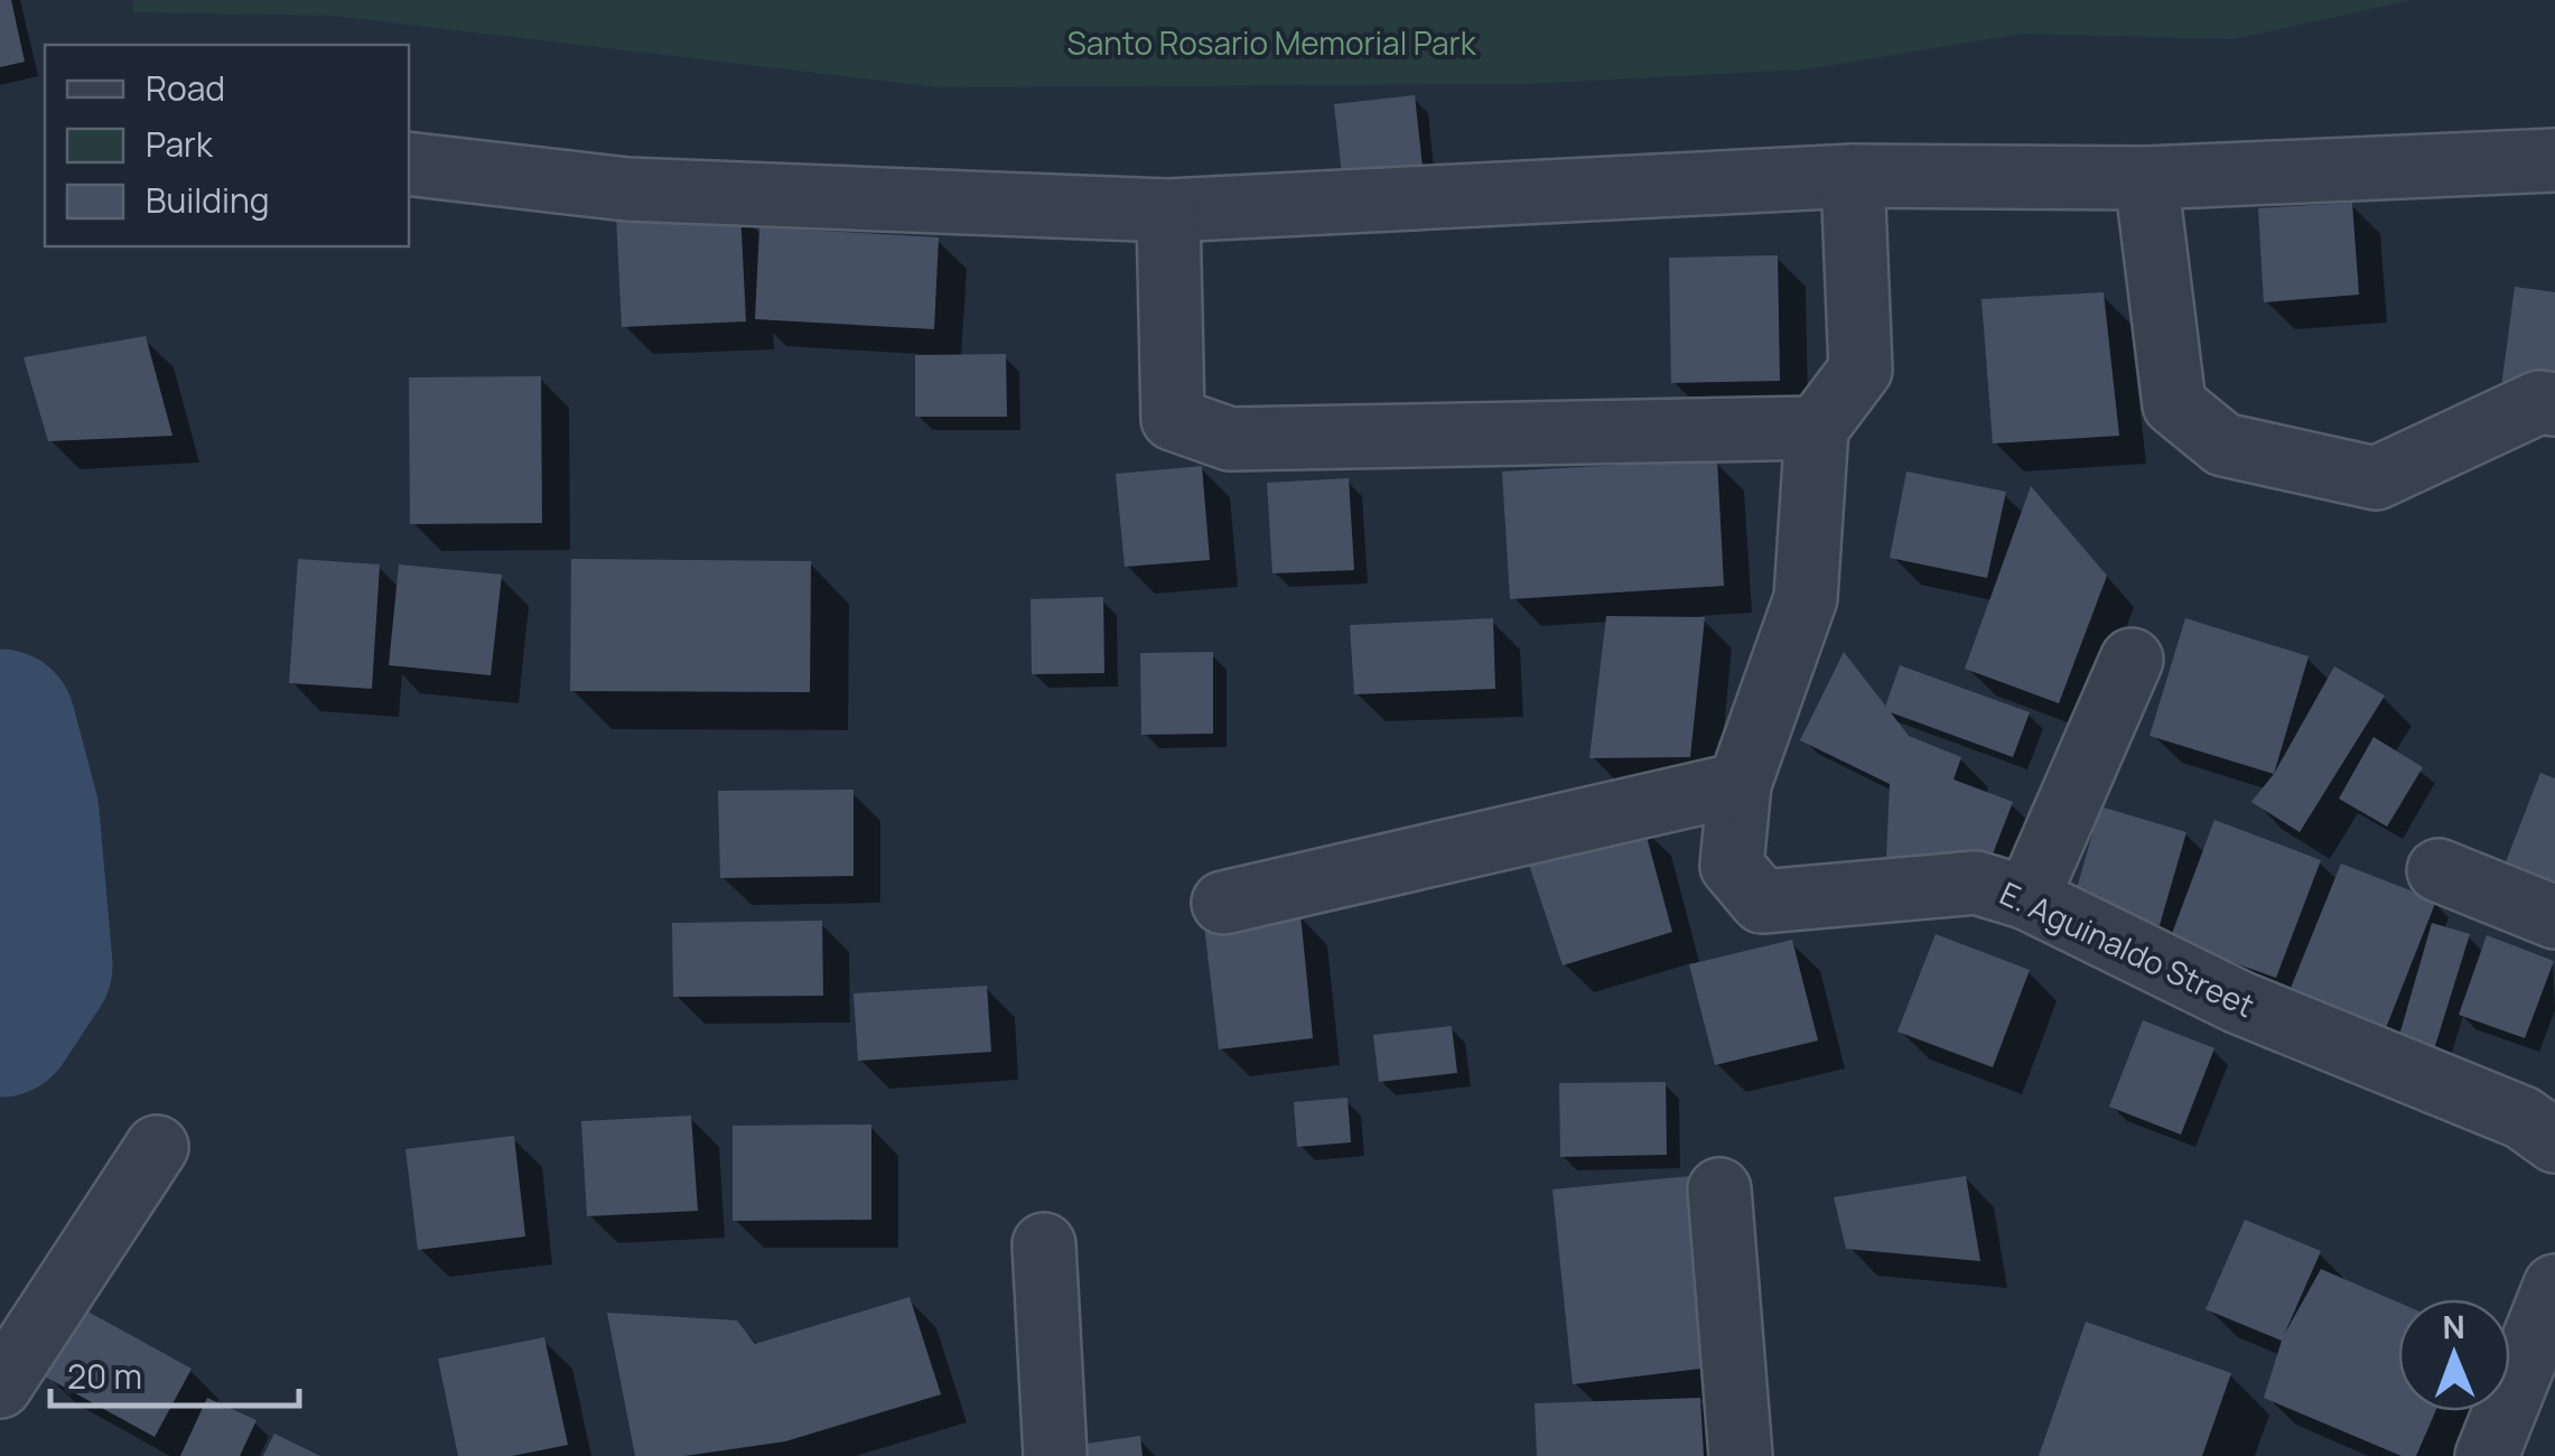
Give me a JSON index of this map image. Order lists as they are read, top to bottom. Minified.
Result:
{"streets":{"street":["E. Aguinaldo Street"]},"parks":["Santo Rosario Memorial Park"],"legend":["Road","Park","Building"],"scale_bar":"20 m","north":"top"}
